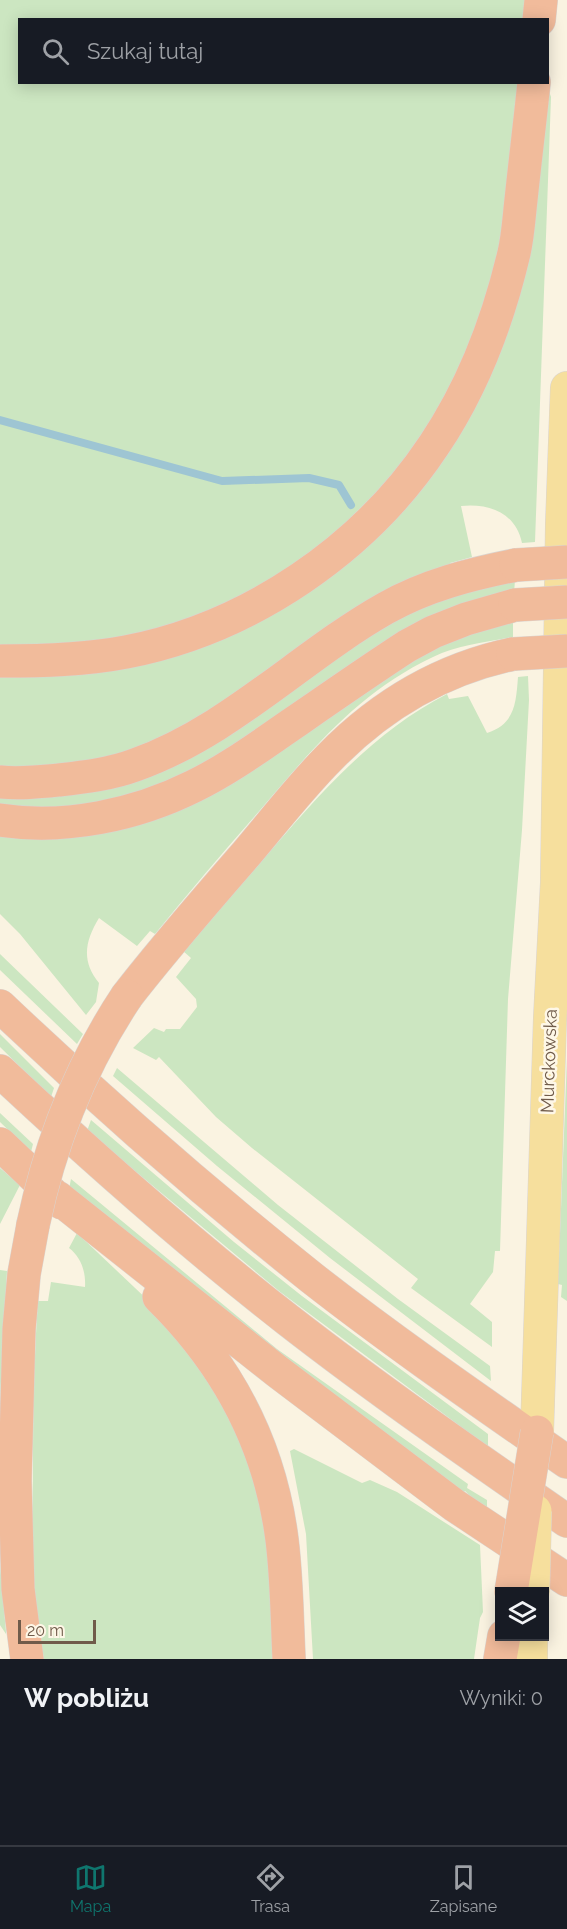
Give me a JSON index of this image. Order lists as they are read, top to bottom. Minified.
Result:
{"streets":{"main road":["Murckowska"]},"scale_bar":"20 m","page":{"search":"Szukaj tutaj","scale":"20 m","heading":["W pobliżu","Wyniki: 0"],"nav":["Mapa","Trasa","Zapisane"]}}
